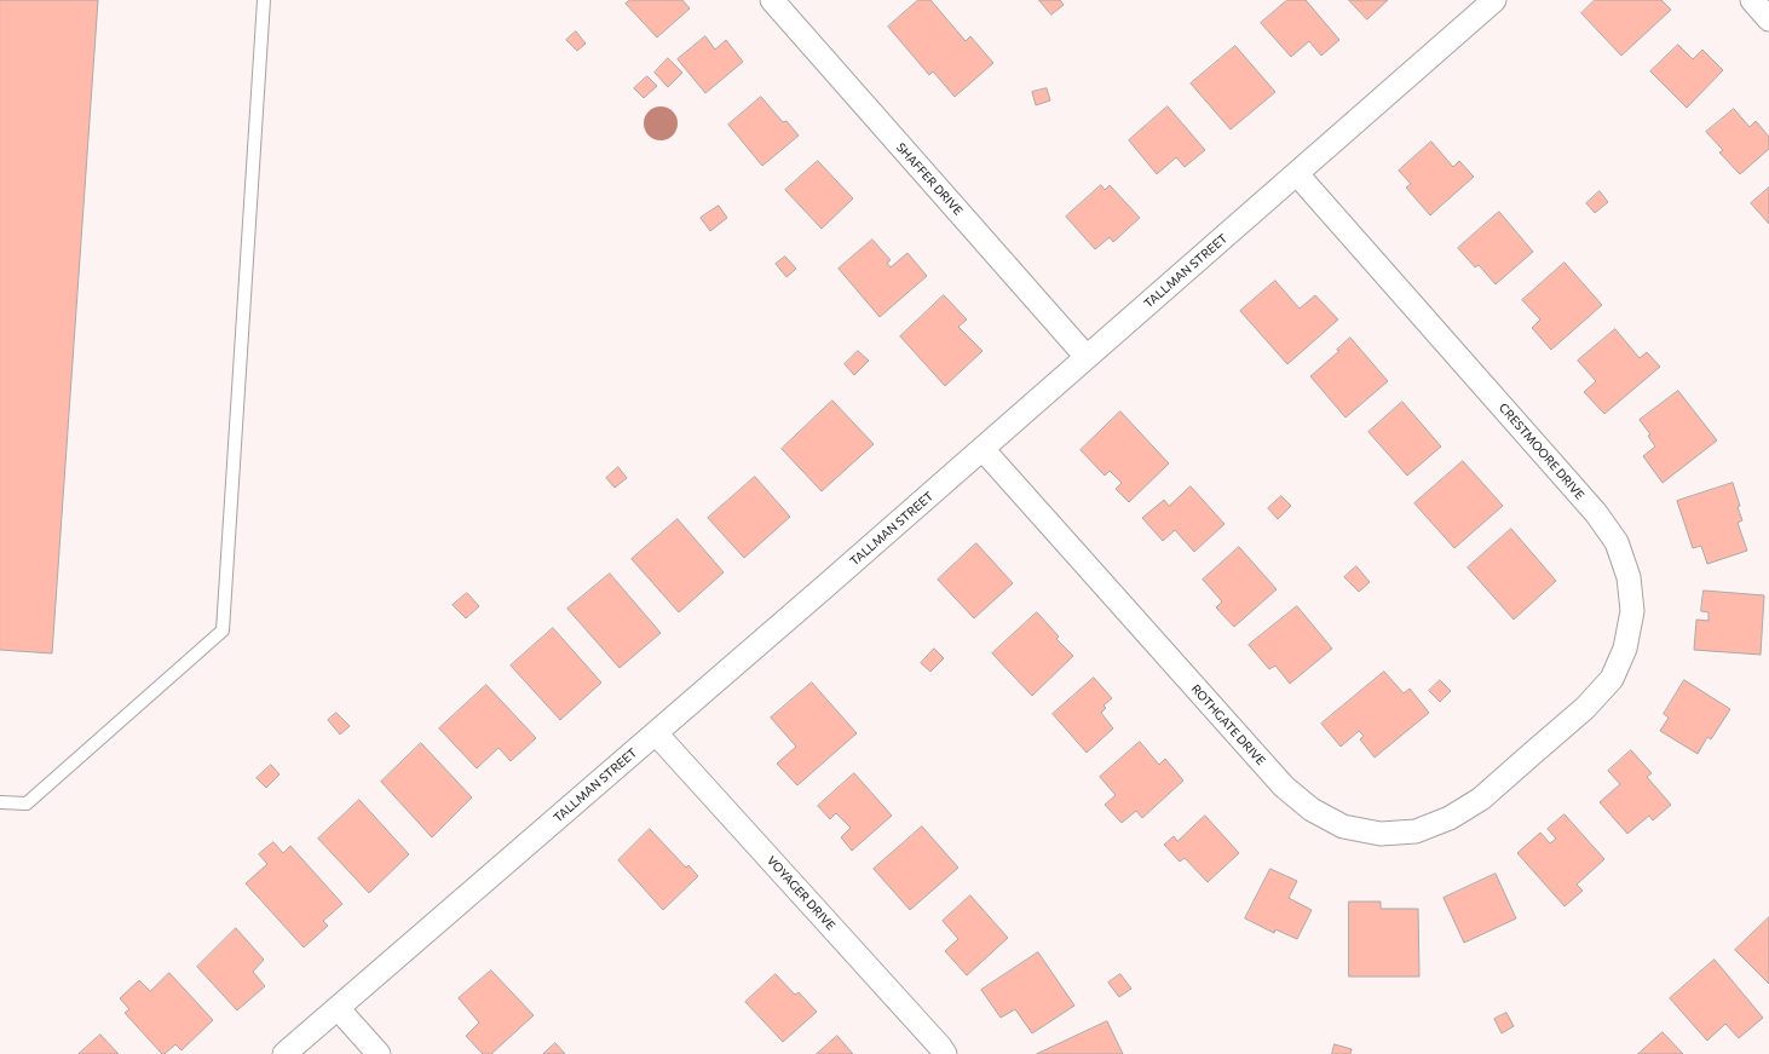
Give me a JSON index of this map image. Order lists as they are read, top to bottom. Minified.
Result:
{"streets":{"street":["SHAFFER DRIVE","TALLMAN STREET","CRESTMOORE DRIVE","ROTHGATE DRIVE","VOYAGER DRIVE"]},"crossings":[["SHAFFER DRIVE","TALLMAN STREET"],["TALLMAN STREET","CRESTMOORE DRIVE"],["TALLMAN STREET","ROTHGATE DRIVE"],["TALLMAN STREET","VOYAGER DRIVE"],["CRESTMOORE DRIVE","ROTHGATE DRIVE"]]}
